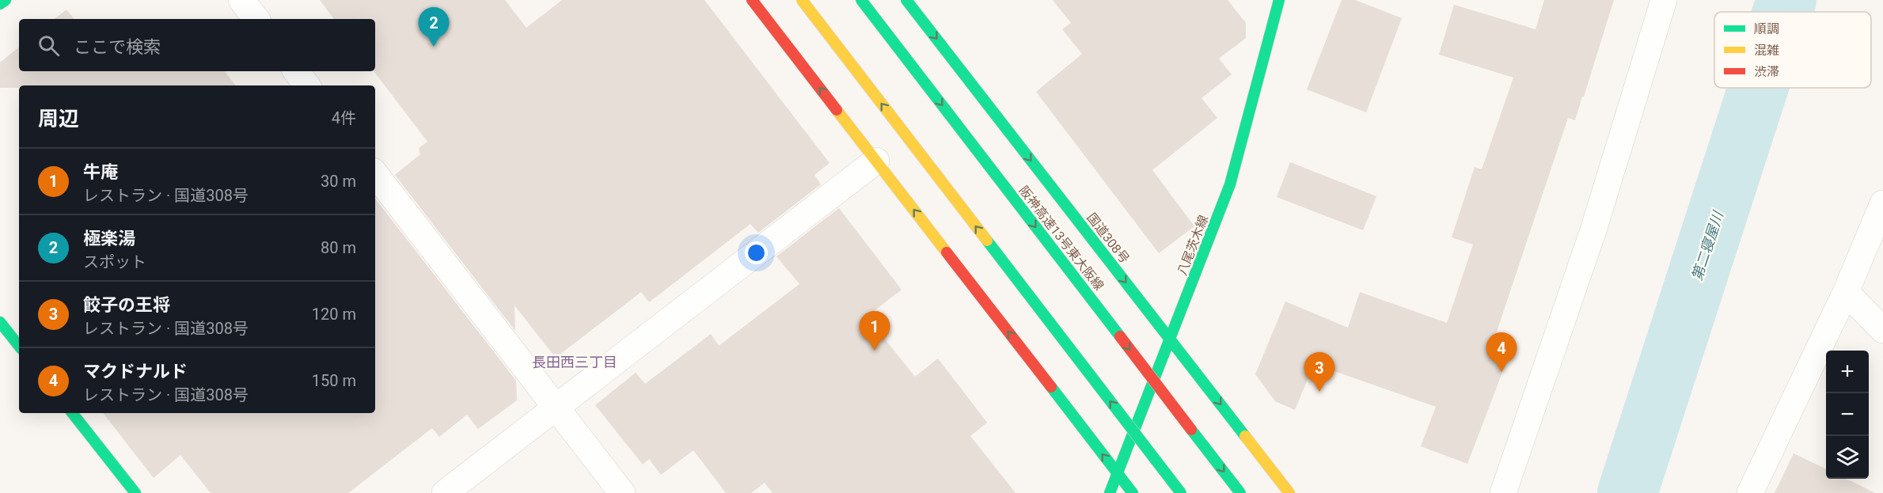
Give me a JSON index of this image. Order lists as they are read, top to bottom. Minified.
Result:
{"streets":{"main road":["阪神高速13号東大阪線","国道308号","八尾茨木線"]},"crossings":[["国道308号","八尾茨木線"]],"districts":["長田西三丁目"],"water":["第二寝屋川"],"legend":["順調","混雑","渋滞"],"page":{"pins":["2","1","4","3"],"search":"ここで検索","heading":["周辺","4件"],"list":[{"mark":"1","name":"牛庵","note":"レストラン · 国道308号","value":"30 m"},{"mark":"2","name":"極楽湯","note":"スポット","value":"80 m"},{"mark":"3","name":"餃子の王将","note":"レストラン · 国道308号","value":"120 m"},{"mark":"4","name":"マクドナルド","note":"レストラン · 国道308号","value":"150 m"}],"map_buttons":["+","−"]}}
